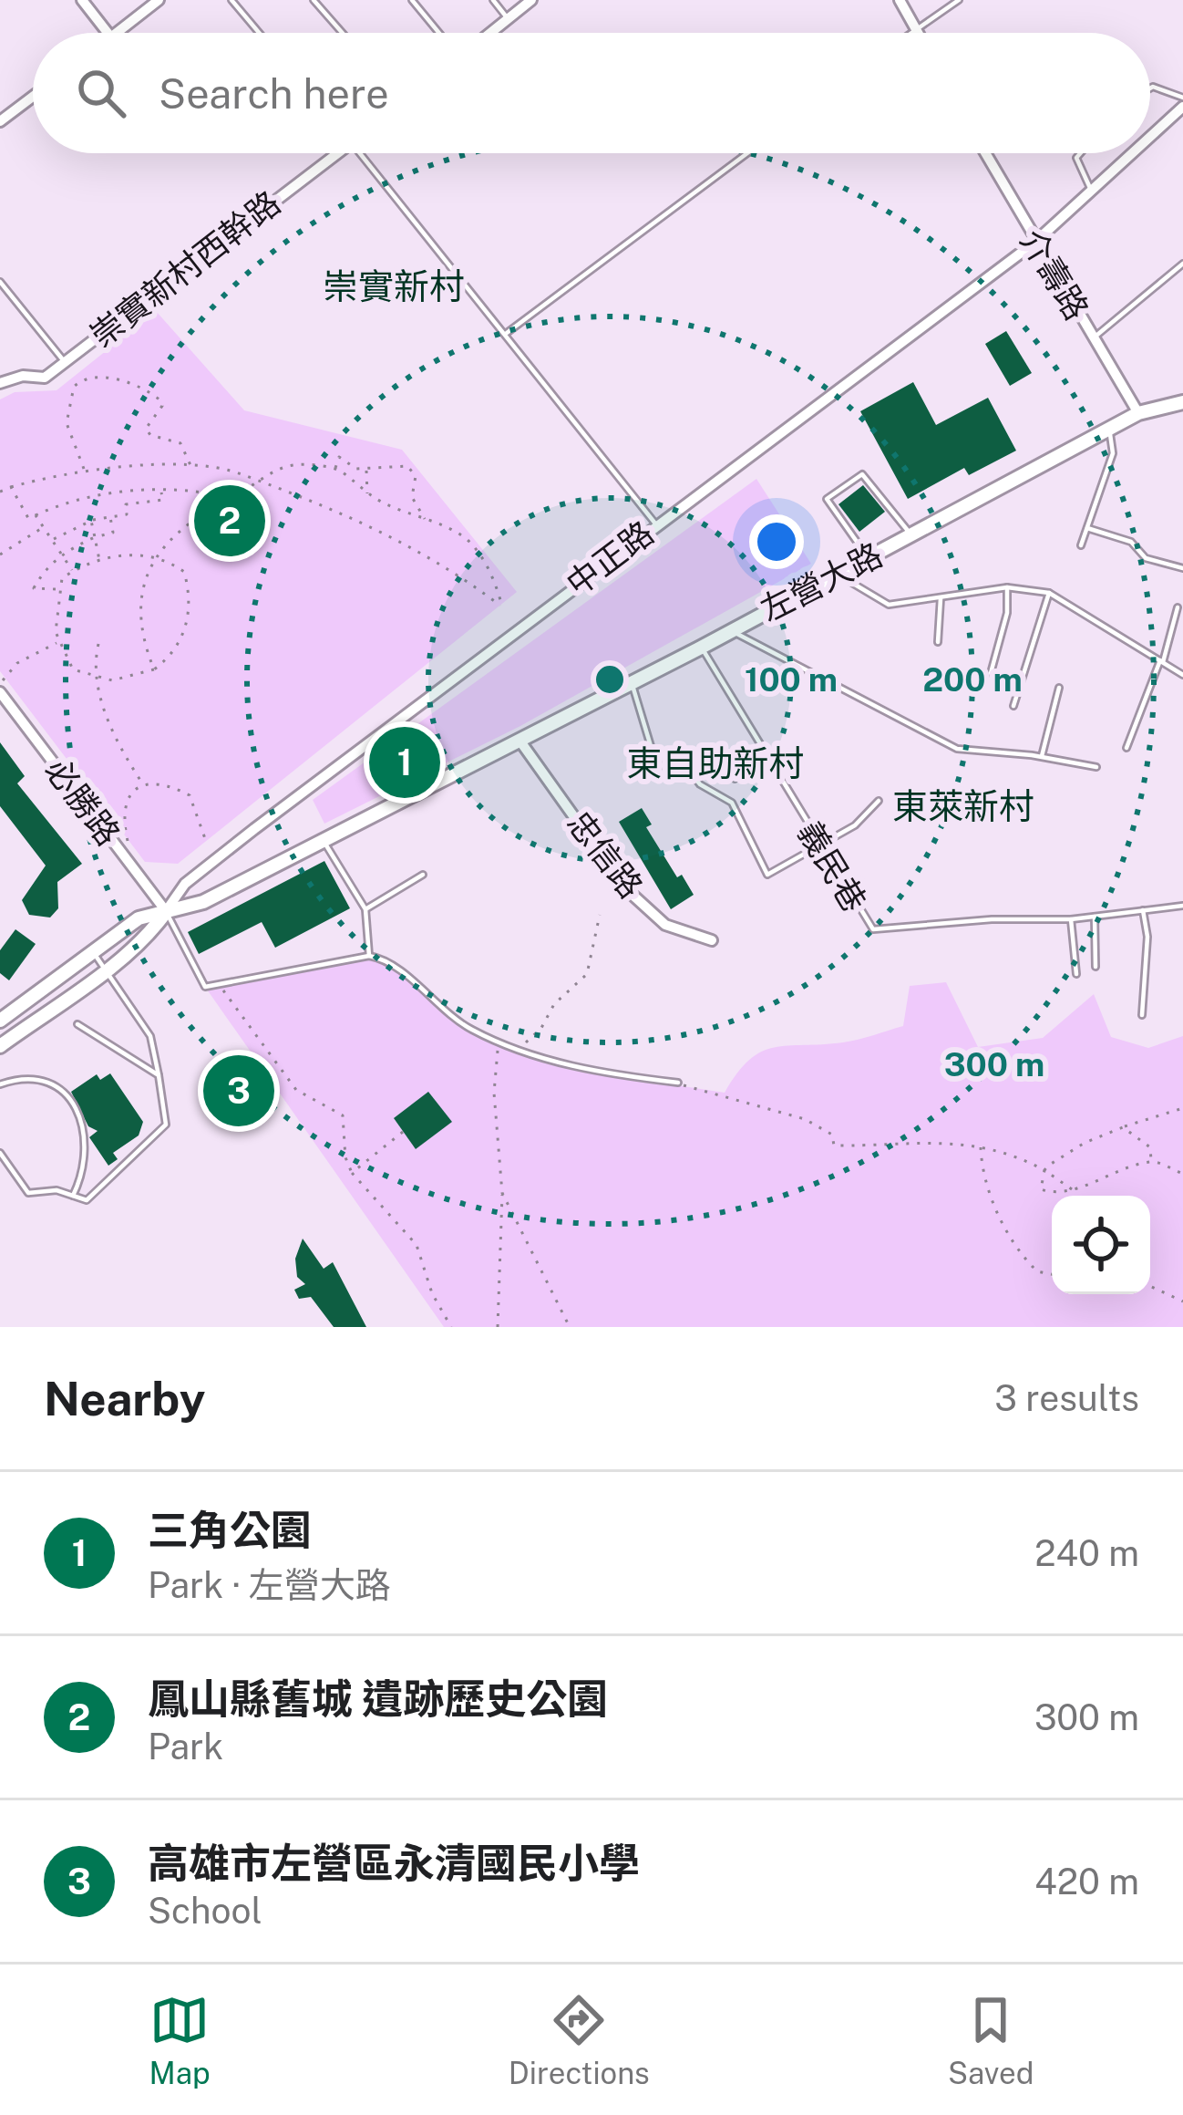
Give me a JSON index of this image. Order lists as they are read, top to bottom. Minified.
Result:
{"streets":{"street":["崇實新村西幹路","介壽路","中正路","左營大路","必勝路","忠信路"],"lane":["義民巷"]},"crossings":[["介壽路","中正路"],["介壽路","左營大路"],["中正路","左營大路"],["中正路","必勝路"],["左營大路","必勝路"],["左營大路","忠信路"],["左營大路","義民巷"]],"districts":["崇實新村","東自助新村","東萊新村"],"page":{"search":"Search here","pins":["2","1","3"],"heading":["Nearby","3 results"],"list":[{"mark":"1","name":"三角公園","note":"Park · 左營大路","value":"240 m"},{"mark":"2","name":"鳳山縣舊城 遺跡歷史公園","note":"Park","value":"300 m"},{"mark":"3","name":"高雄市左營區永清國民小學","note":"School","value":"420 m"}],"nav":["Map","Directions","Saved"]},"rings":["100 m","200 m","300 m"]}
